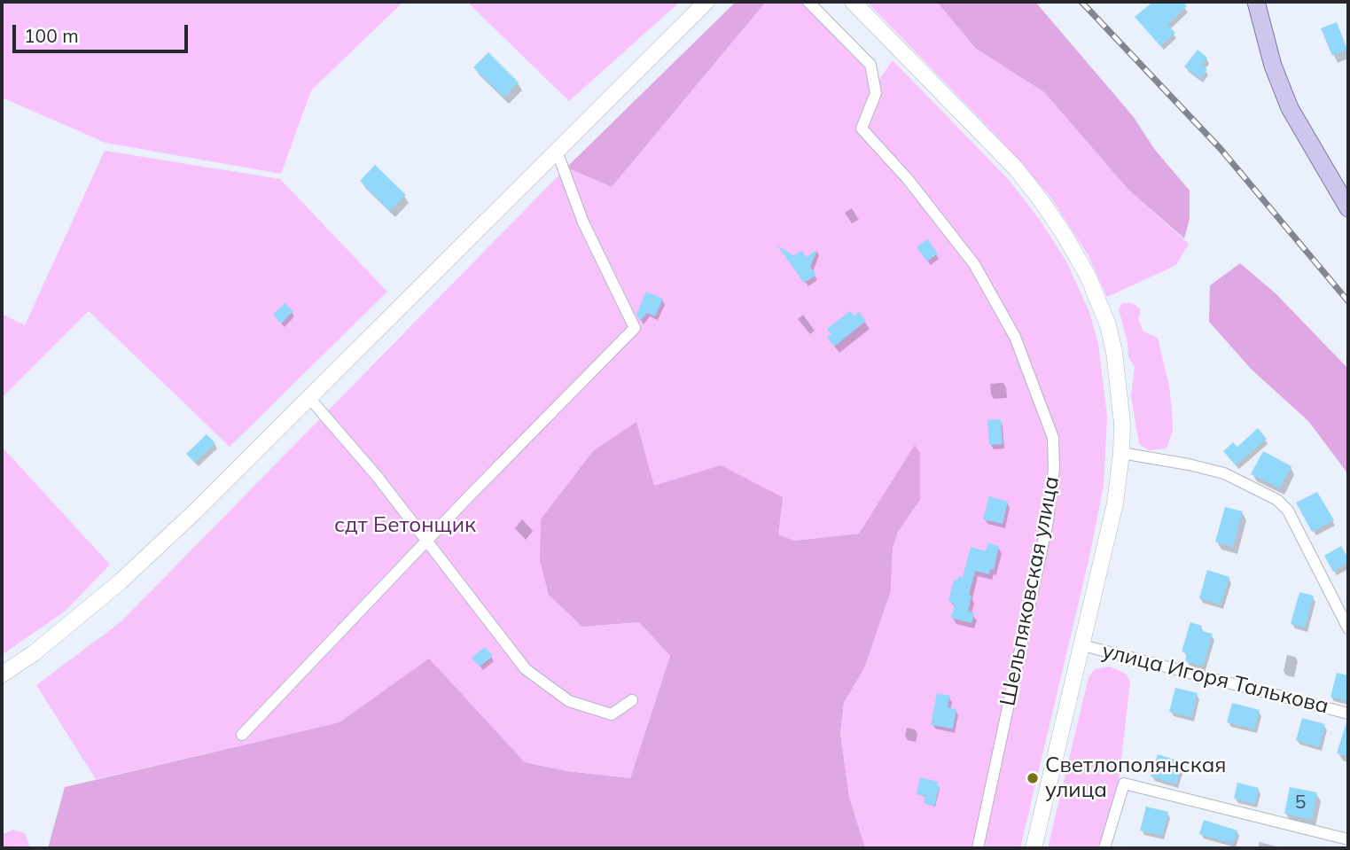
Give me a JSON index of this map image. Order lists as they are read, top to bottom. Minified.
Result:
{"streets":{"street":["Шельпяковская улица","улица Игоря Талькова"]},"parks":["сдт Бетонщик"],"places":["Светлополянская улица"],"house_numbers":["5"],"scale_bar":"100 m"}
